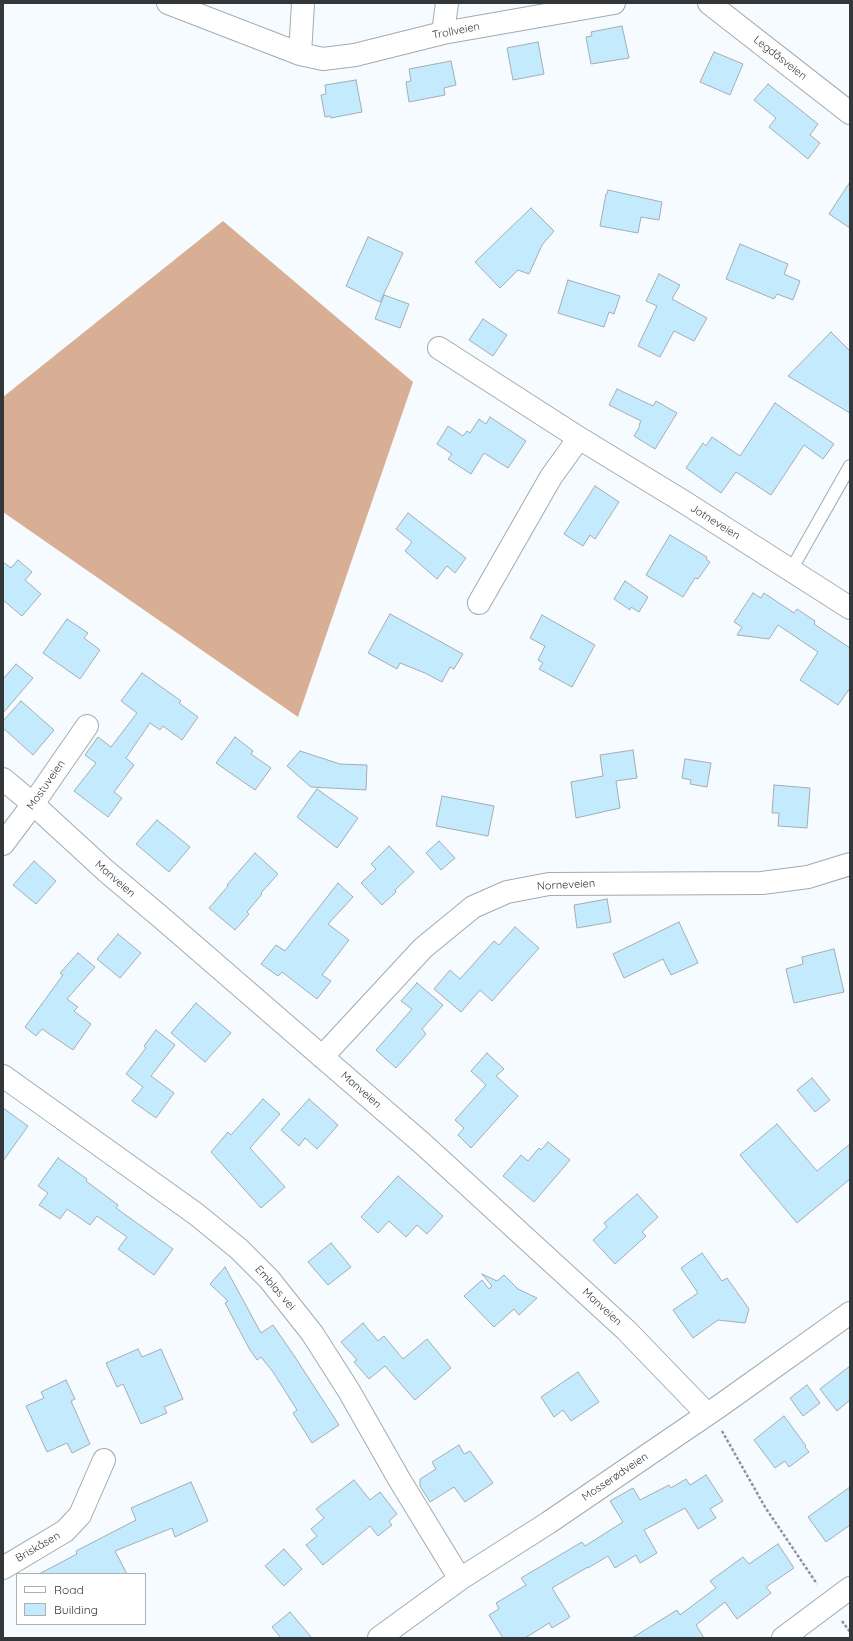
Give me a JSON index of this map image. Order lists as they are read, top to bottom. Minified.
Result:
{"streets":{"street":["Trollveien","Legdåsveien","Jotneveien","Mostuveien","Manveien","Norneveien","Emblas vei","Mosserødveien","Briskåsen"]},"crossings":[["Mostuveien","Manveien"],["Manveien","Norneveien"],["Manveien","Mosserødveien"],["Emblas vei","Mosserødveien"]],"legend":["Road","Building"]}
